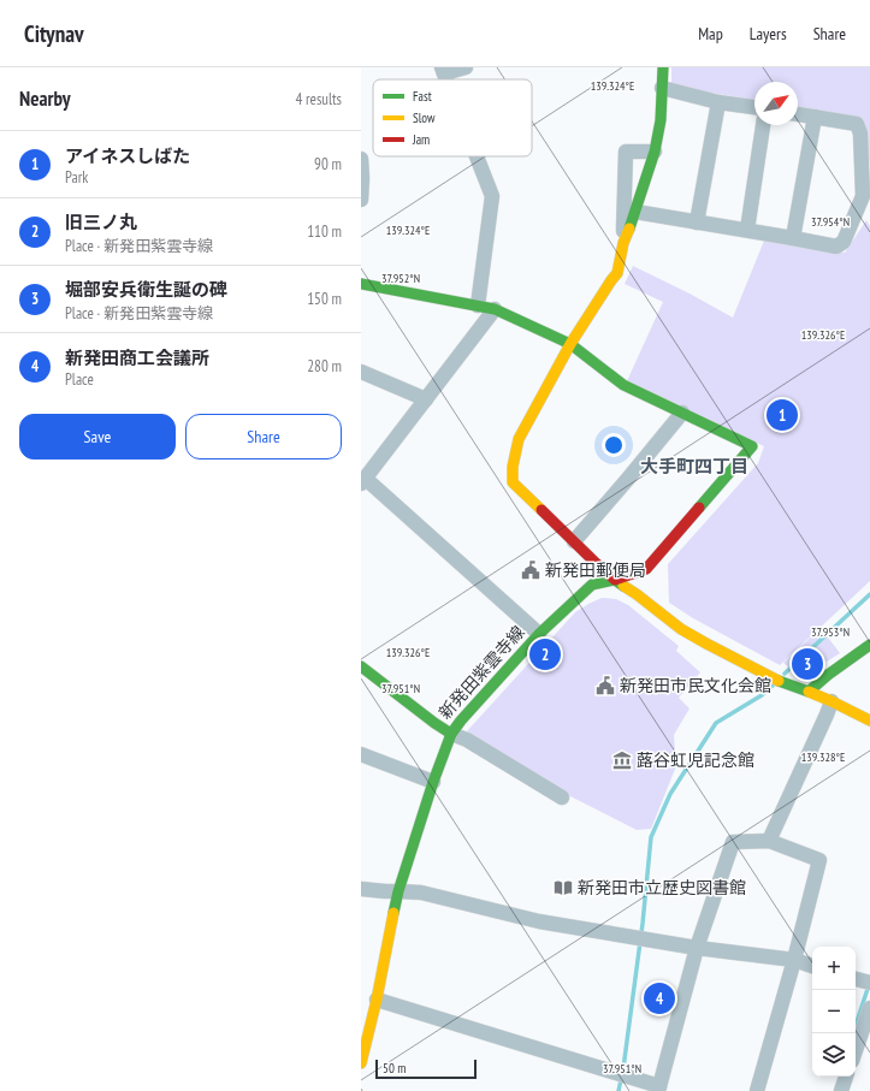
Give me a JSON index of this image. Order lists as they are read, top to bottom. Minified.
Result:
{"streets":{"street":["新発田紫雲寺線"]},"districts":["大手町四丁目"],"places":{"public building":["新発田郵便局","新発田市民文化会館"],"museum":["蕗谷虹児記念館"],"library":["新発田市立歴史図書館"]},"legend":["Fast","Slow","Jam"],"scale_bar":"50 m","north":"top right","page":{"header":"Citynav","nav":["Map","Layers","Share"],"heading":["Nearby","4 results"],"list":[{"mark":"1","name":"アイネスしばた","note":"Park","value":"90 m"},{"mark":"2","name":"旧三ノ丸","note":"Place · 新発田紫雲寺線","value":"110 m"},{"mark":"3","name":"堀部安兵衛生誕の碑","note":"Place · 新発田紫雲寺線","value":"150 m"},{"mark":"4","name":"新発田商工会議所","note":"Place","value":"280 m"}],"pins":["1","2","3","4"],"buttons":["Save","Share"],"map_buttons":["+","−"],"scale":"50 m"},"coordinates":["139.324°E","37.954°N","37.952°N","139.326°E","37.953°N","37.951°N","139.328°E"]}
